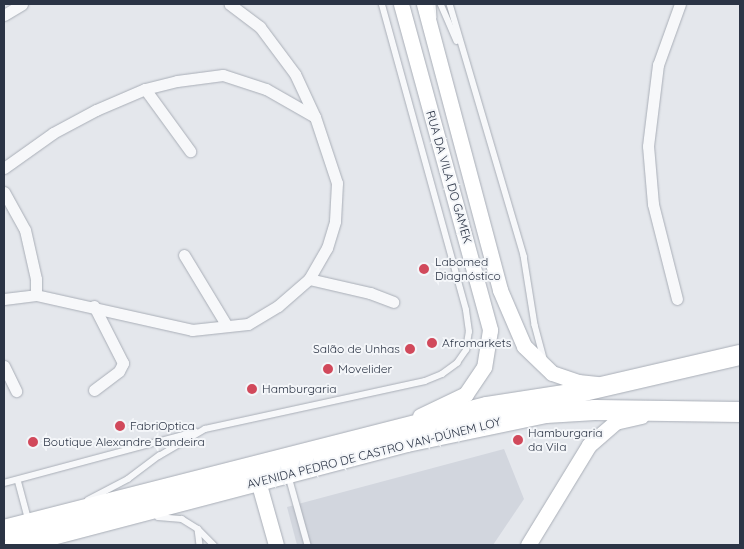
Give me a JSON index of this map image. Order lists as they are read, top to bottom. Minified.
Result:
{"streets":{"highway":["AVENIDA PEDRO DE CASTRO VAN-DÚNEM LOY"],"main road":["RUA DA VILA DO GAMEK"]},"crossings":[["RUA DA VILA DO GAMEK","AVENIDA PEDRO DE CASTRO VAN-DÚNEM LOY"]],"places":["Labomed Diagnóstico","Afromarkets","Salão de Unhas","Movelider","Hamburgaria","FabriOptica","Hamburgaria da Vila","Boutique Alexandre Bandeira"]}
